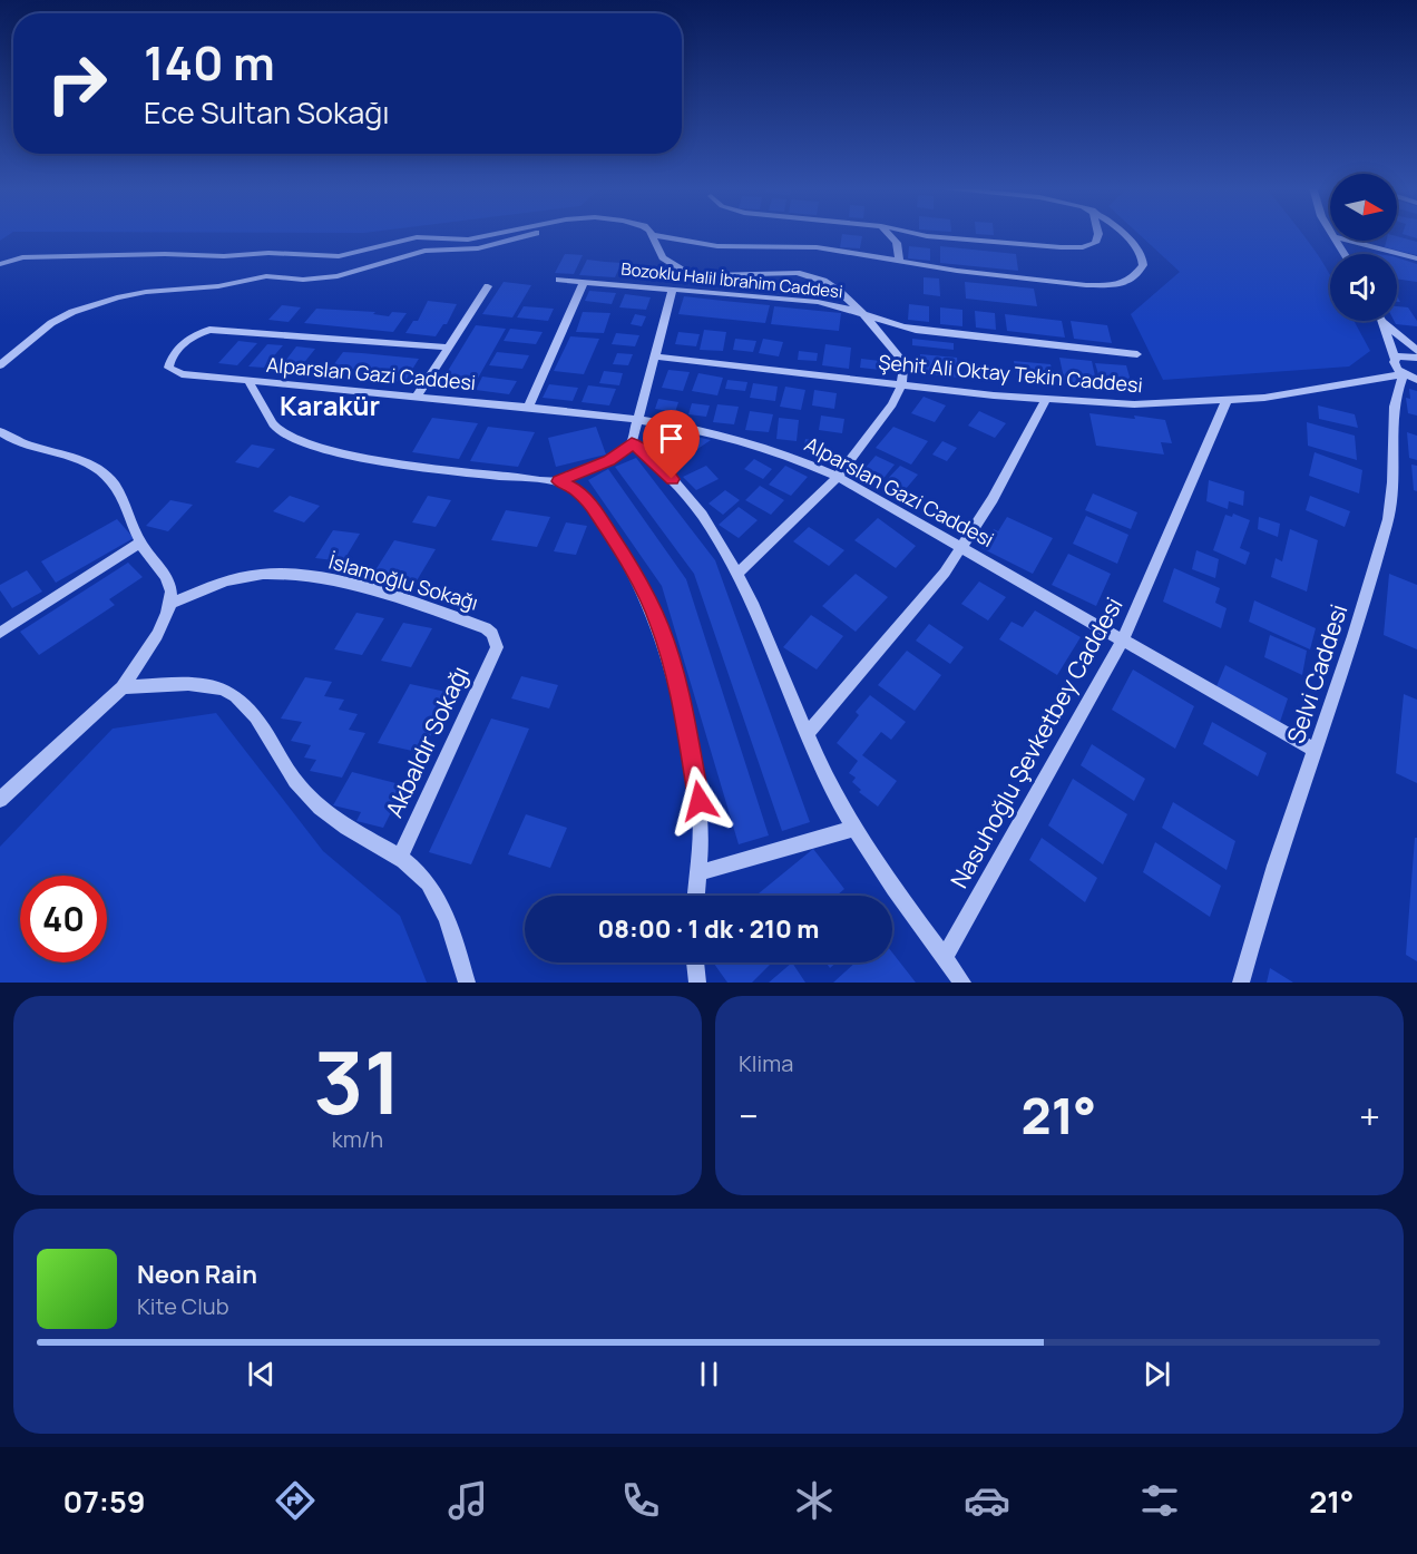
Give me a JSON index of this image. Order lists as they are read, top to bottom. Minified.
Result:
{"streets":{"street":["Bozoklu Halil İbrahim Caddesi","Alparslan Gazi Caddesi","Şehit Ali Oktay Tekin Caddesi","İslamoğlu Sokağı","Selvi Caddesi","Akbaldır Sokağı","Nasuhoğlu Şevketbey Caddesi"]},"crossings":[["Alparslan Gazi Caddesi","Selvi Caddesi"],["Alparslan Gazi Caddesi","Nasuhoğlu Şevketbey Caddesi"],["Şehit Ali Oktay Tekin Caddesi","Selvi Caddesi"],["Şehit Ali Oktay Tekin Caddesi","Nasuhoğlu Şevketbey Caddesi"],["İslamoğlu Sokağı","Akbaldır Sokağı"]],"districts":["Karakür"],"north":"right","page":{"turn":["140 m","Ece Sultan Sokağı"],"limit":"40","trip":"08:00 · 1 dk · 210 m","tile":[["31","km/h"],"Klima"],"heat":["−","21°","+"],"song":["Neon Rain","Kite Club"],"tabs":["07:59","21°"]}}
